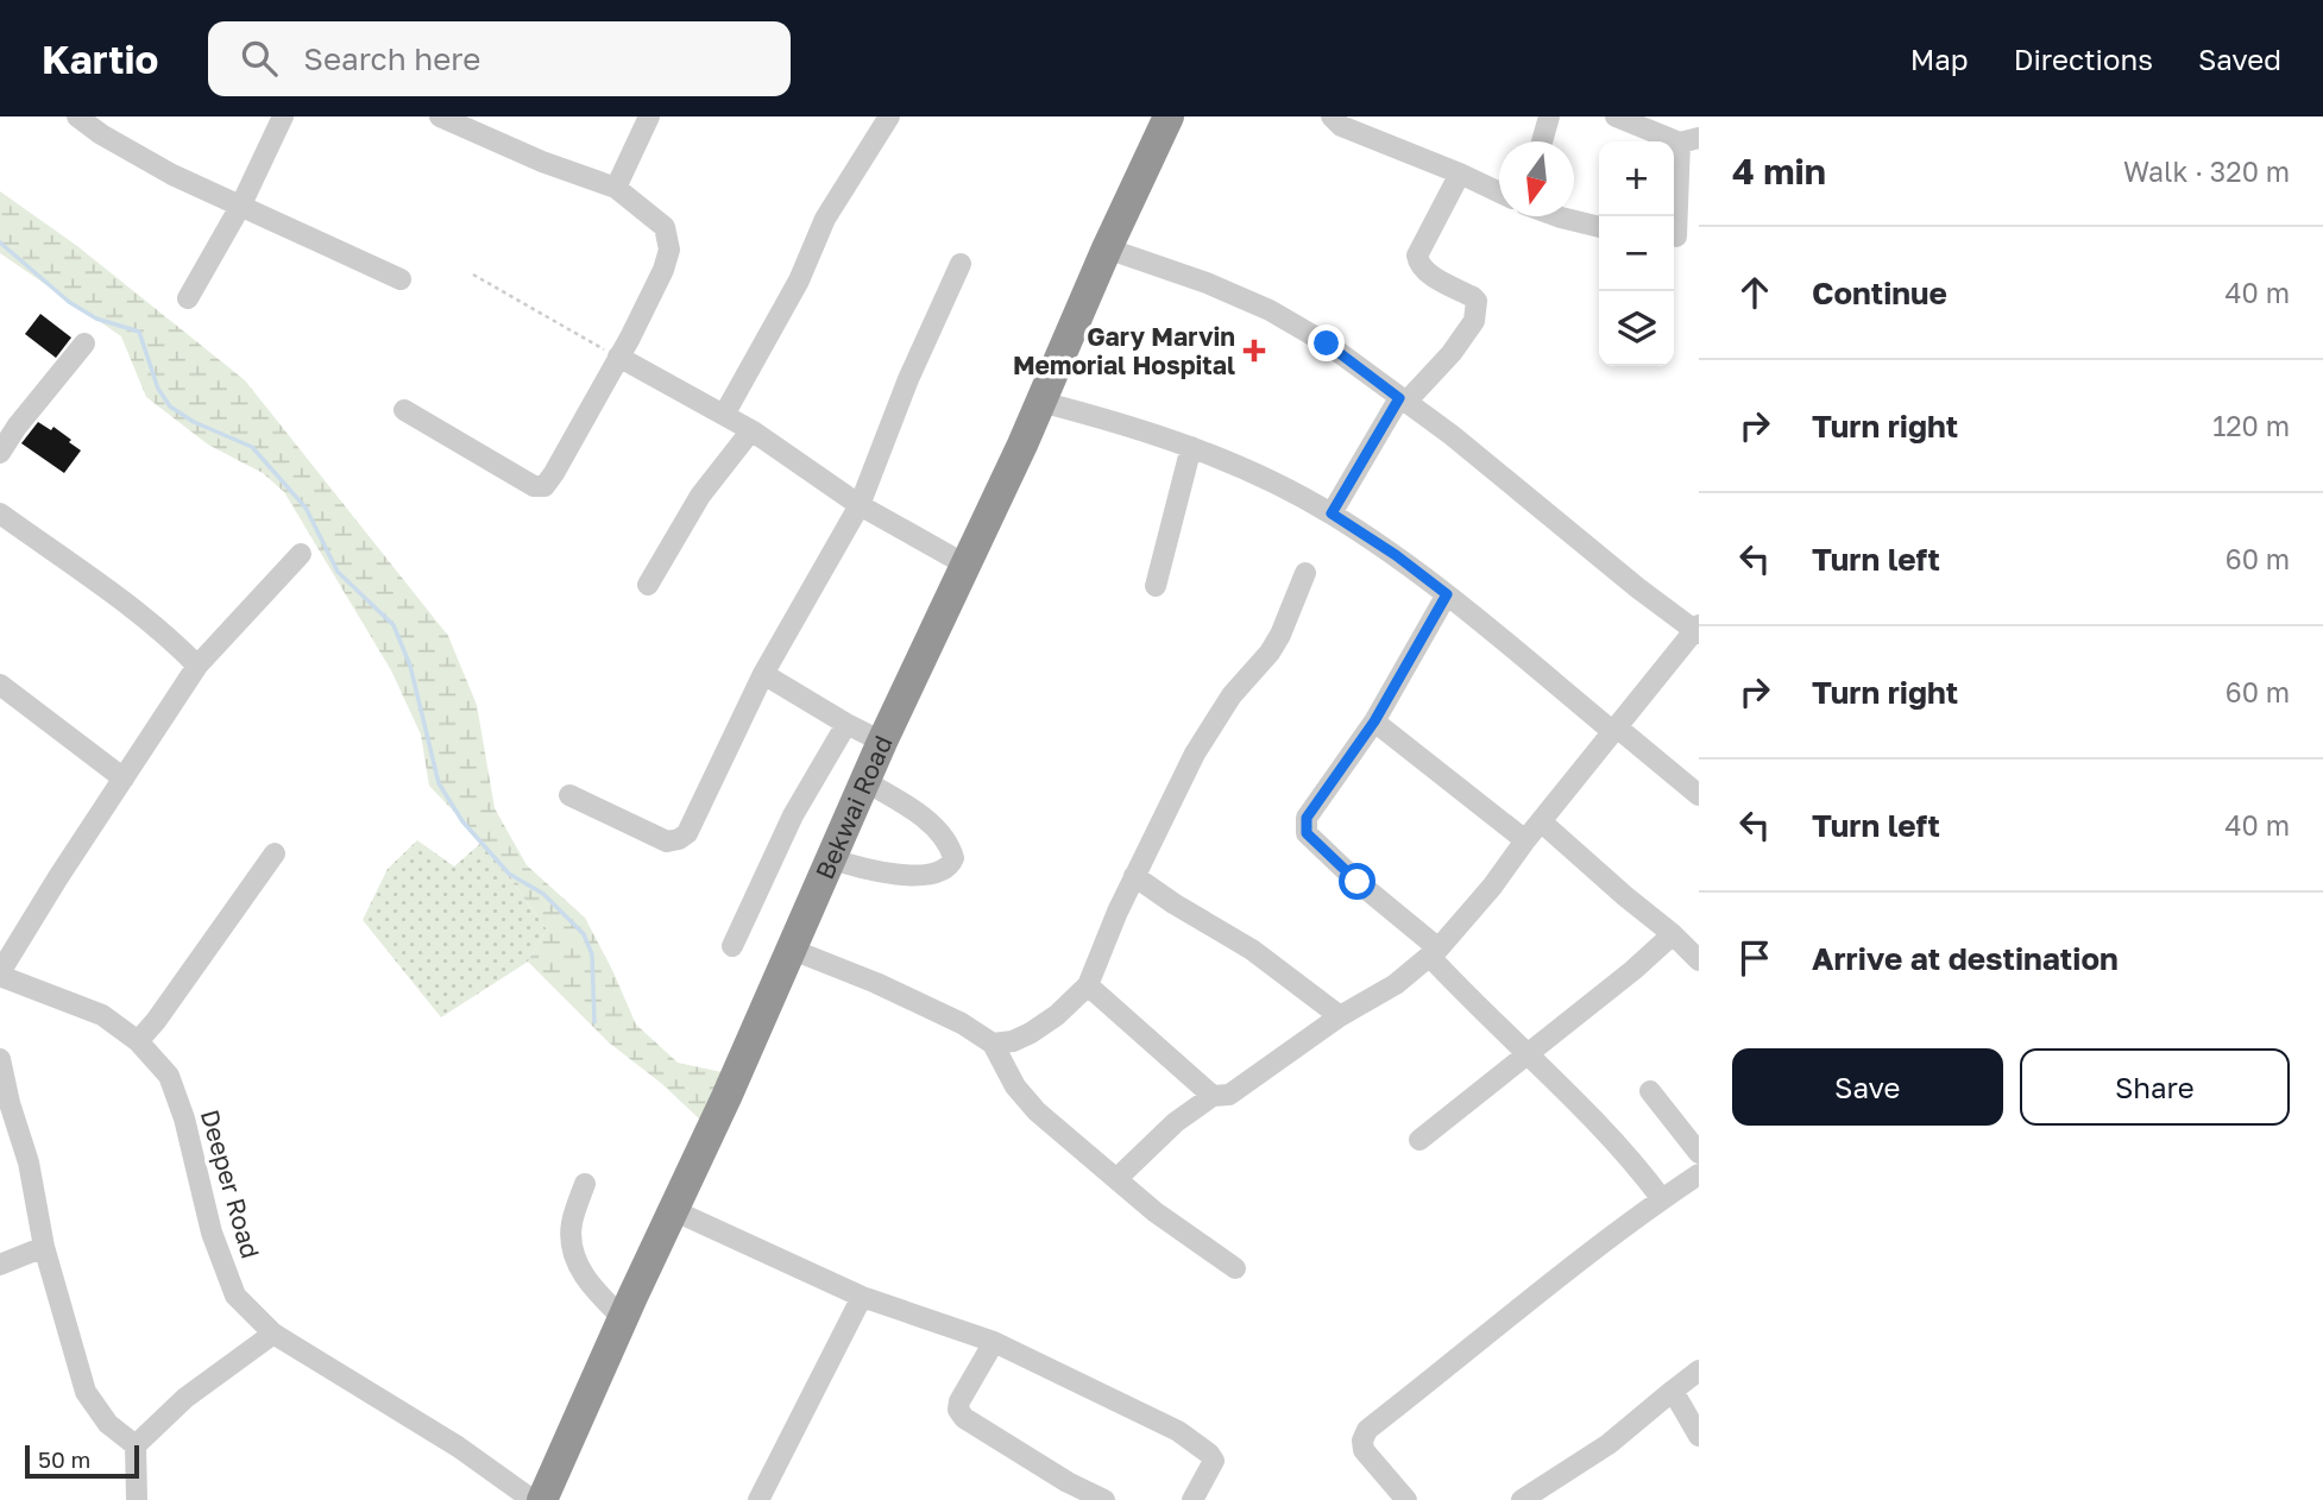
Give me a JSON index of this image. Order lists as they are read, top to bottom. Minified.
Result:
{"streets":{"highway":["Bekwai Road"],"street":["Deeper Road"]},"places":{"health":["Gary Marvin Memorial Hospital"]},"scale_bar":"50 m","north":"bottom","page":{"header":"Kartio","search":"Search here","nav":["Map","Directions","Saved"],"heading":["4 min","Walk · 320 m"],"map_buttons":["+","−"],"list":[["Continue","40 m"],["Turn right","120 m"],["Turn left","60 m"],["Turn right","60 m"],["Turn left","40 m"],"Arrive at destination"],"buttons":["Save","Share"],"scale":"50 m"}}
